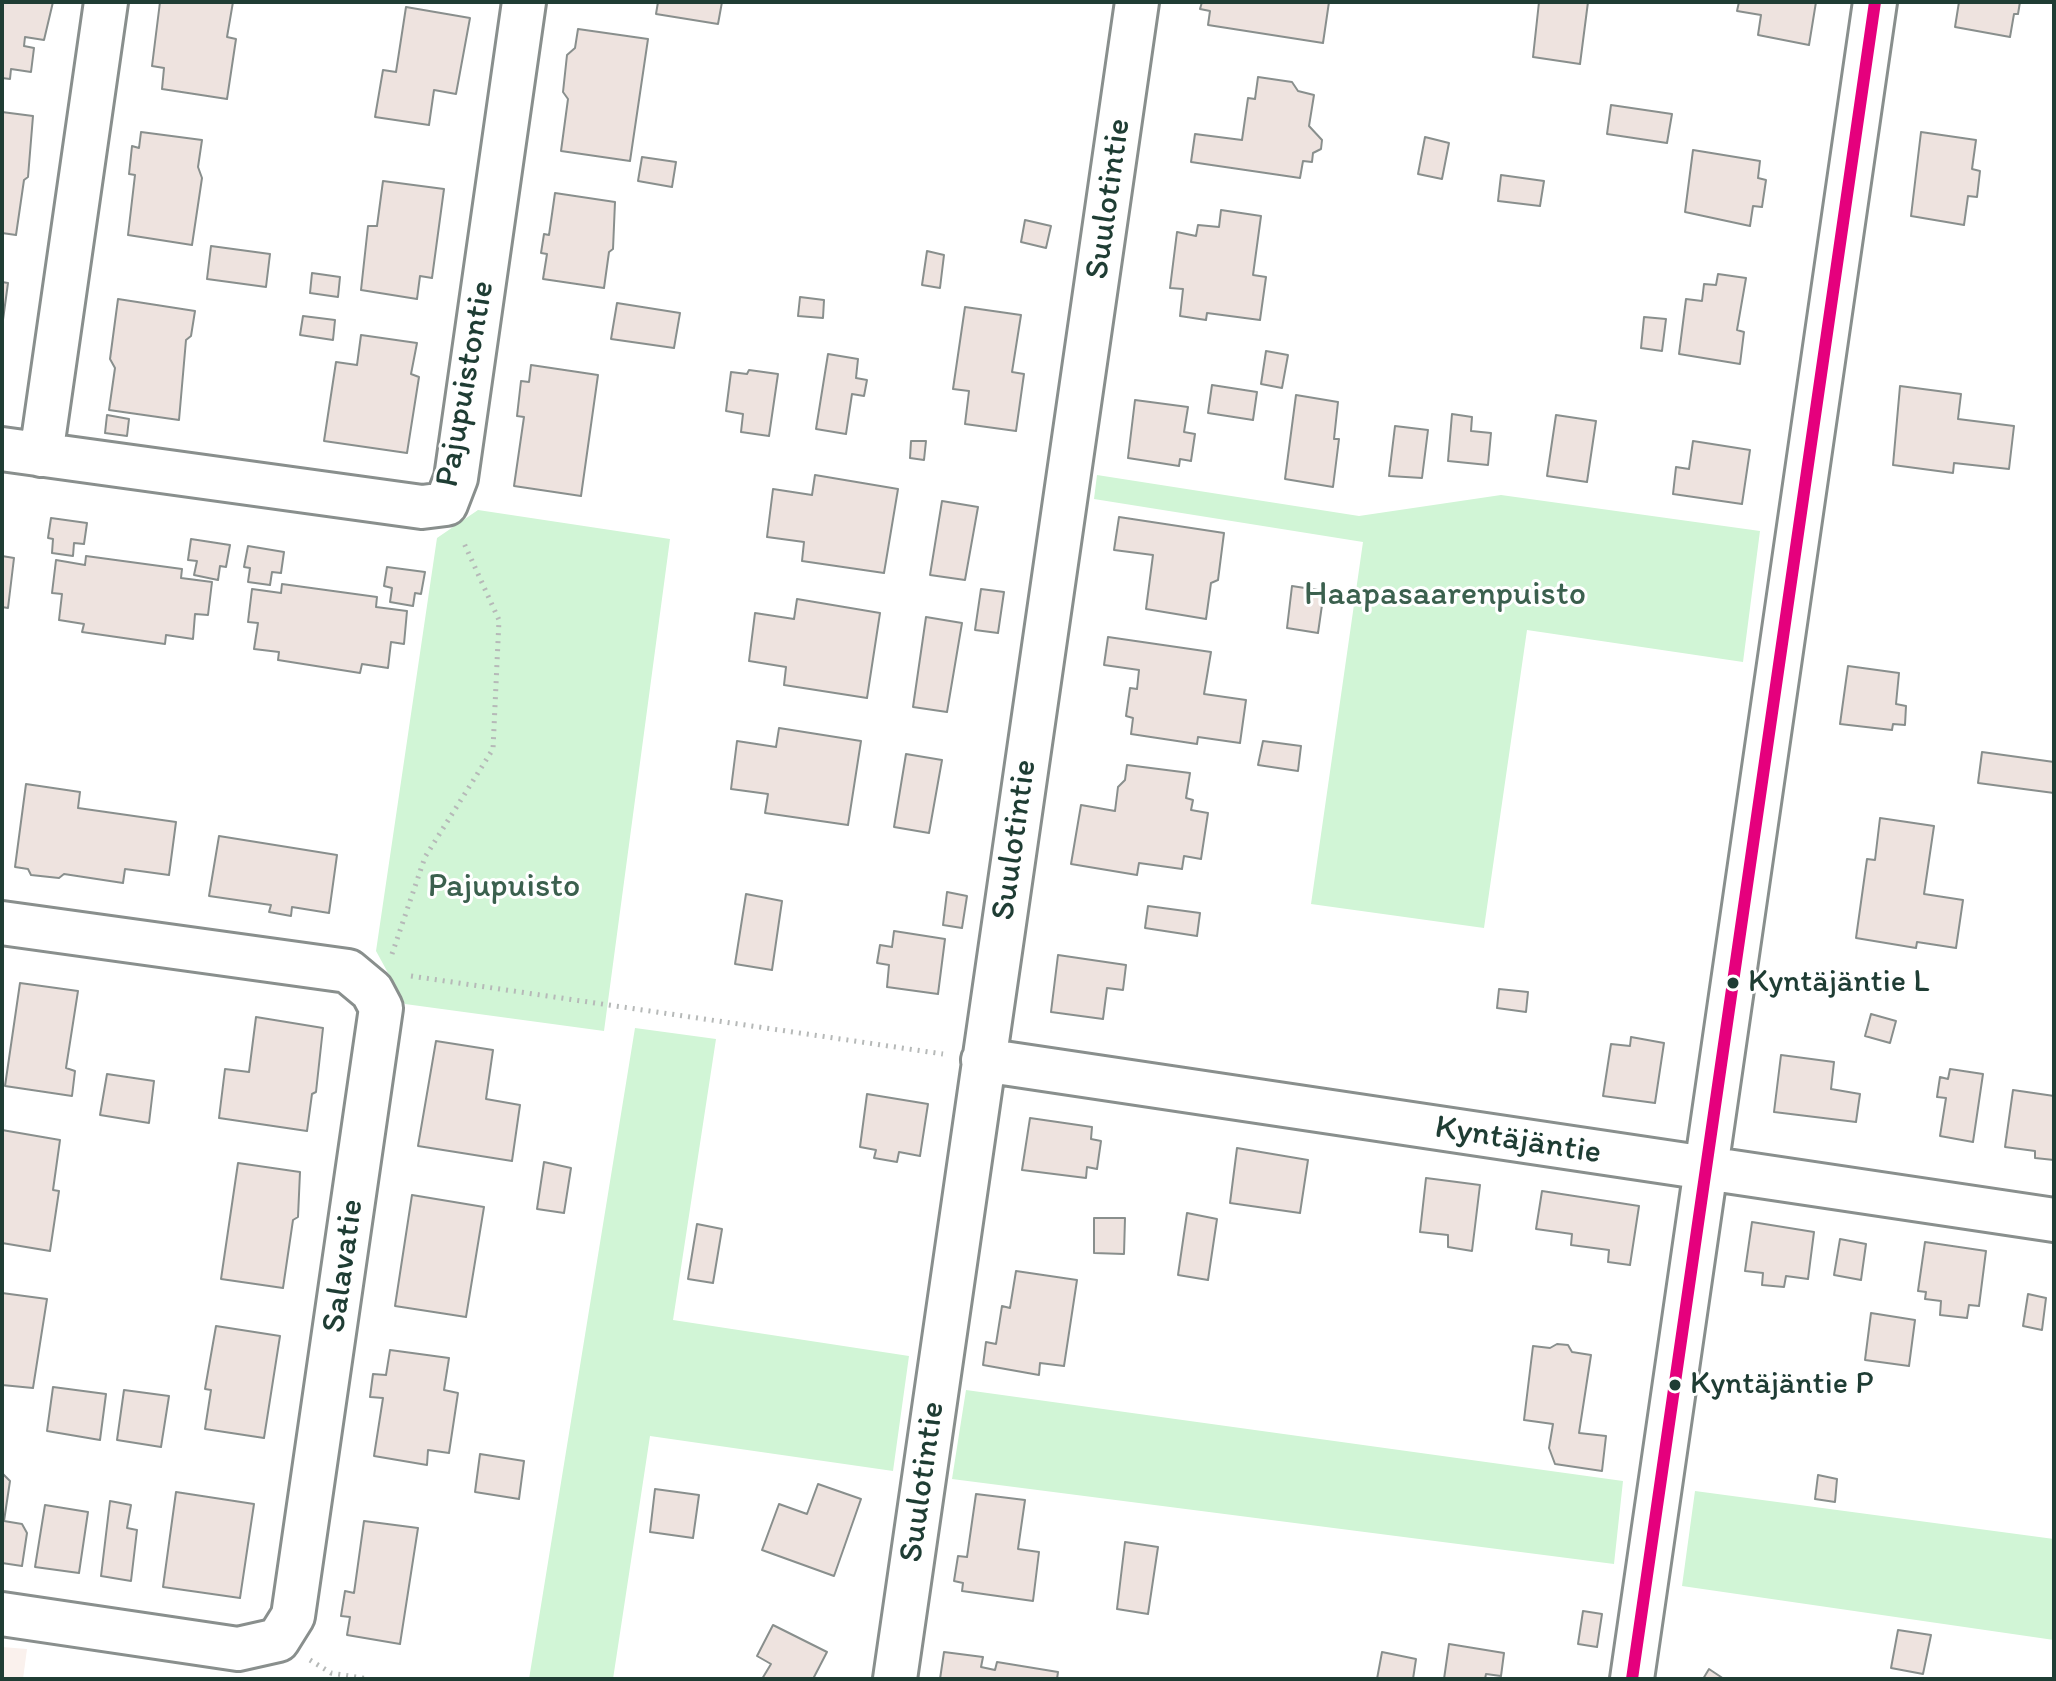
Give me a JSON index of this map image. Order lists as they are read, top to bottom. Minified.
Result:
{"streets":{"street":["Suulotintie","Pajupuistontie","Kyntäjäntie","Salavatie"]},"crossings":[["Suulotintie","Kyntäjäntie"]],"parks":["Haapasaarenpuisto","Pajupuisto"],"places":["Kyntäjäntie L","Kyntäjäntie P"]}
